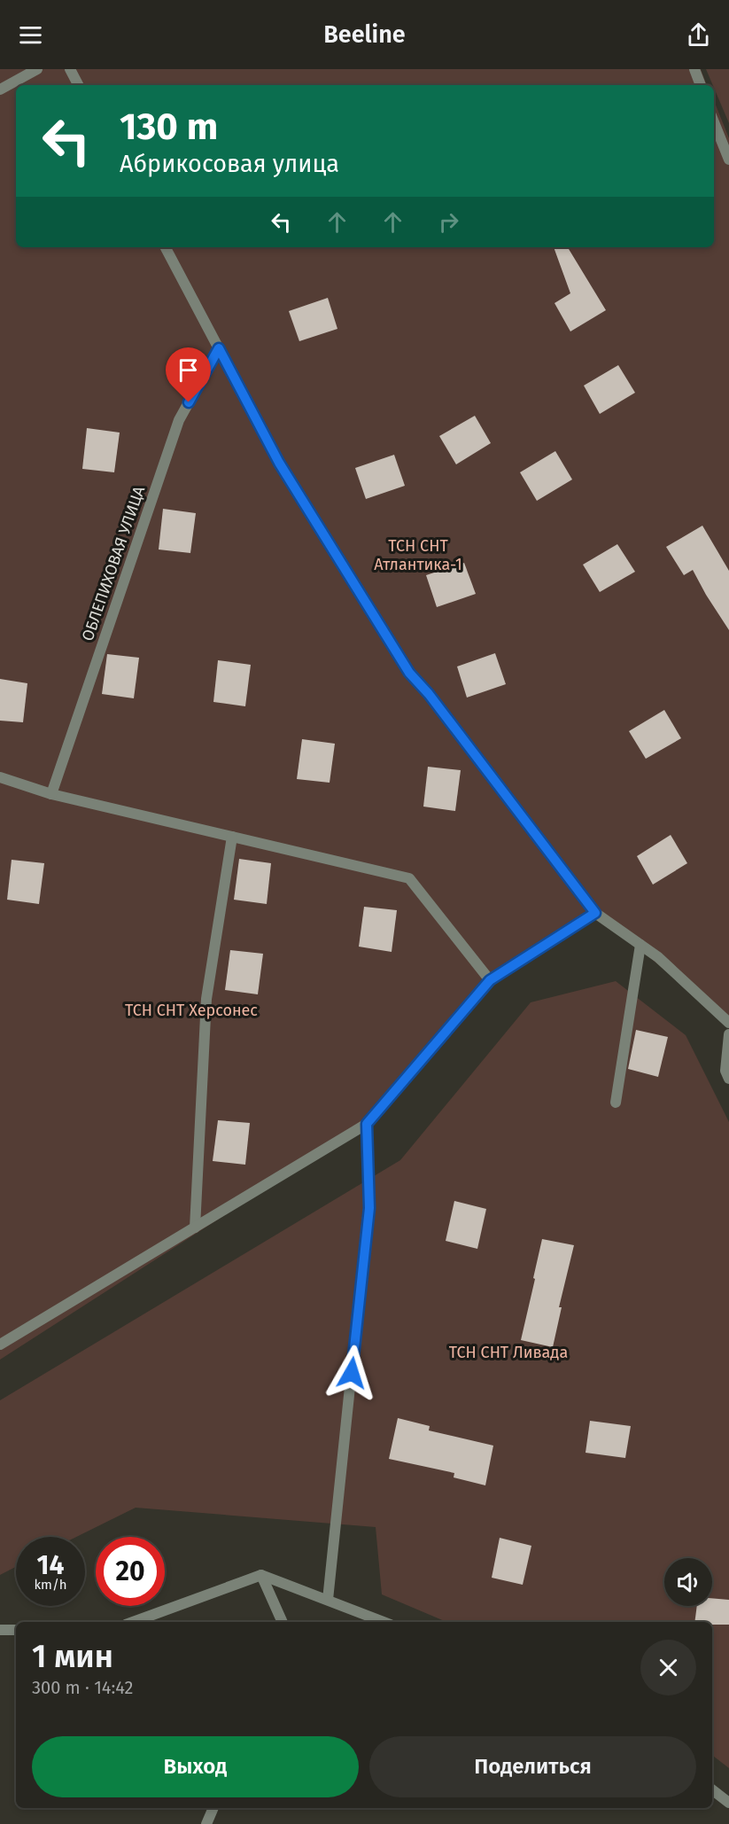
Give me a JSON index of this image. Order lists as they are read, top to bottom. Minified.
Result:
{"streets":{"street":["ОБЛЕПИХОВАЯ УЛИЦА"]},"parks":["ТСН СНТ Атлантика-1","ТСН СНТ Херсонес","ТСН СНТ Ливада"],"page":{"header":"Beeline","turn":["130 m","Абрикосовая улица"],"speed":"14 km/h","limit":"20","heading":["1 мин","300 m · 14:42"],"buttons":["Выход","Поделиться"]}}
